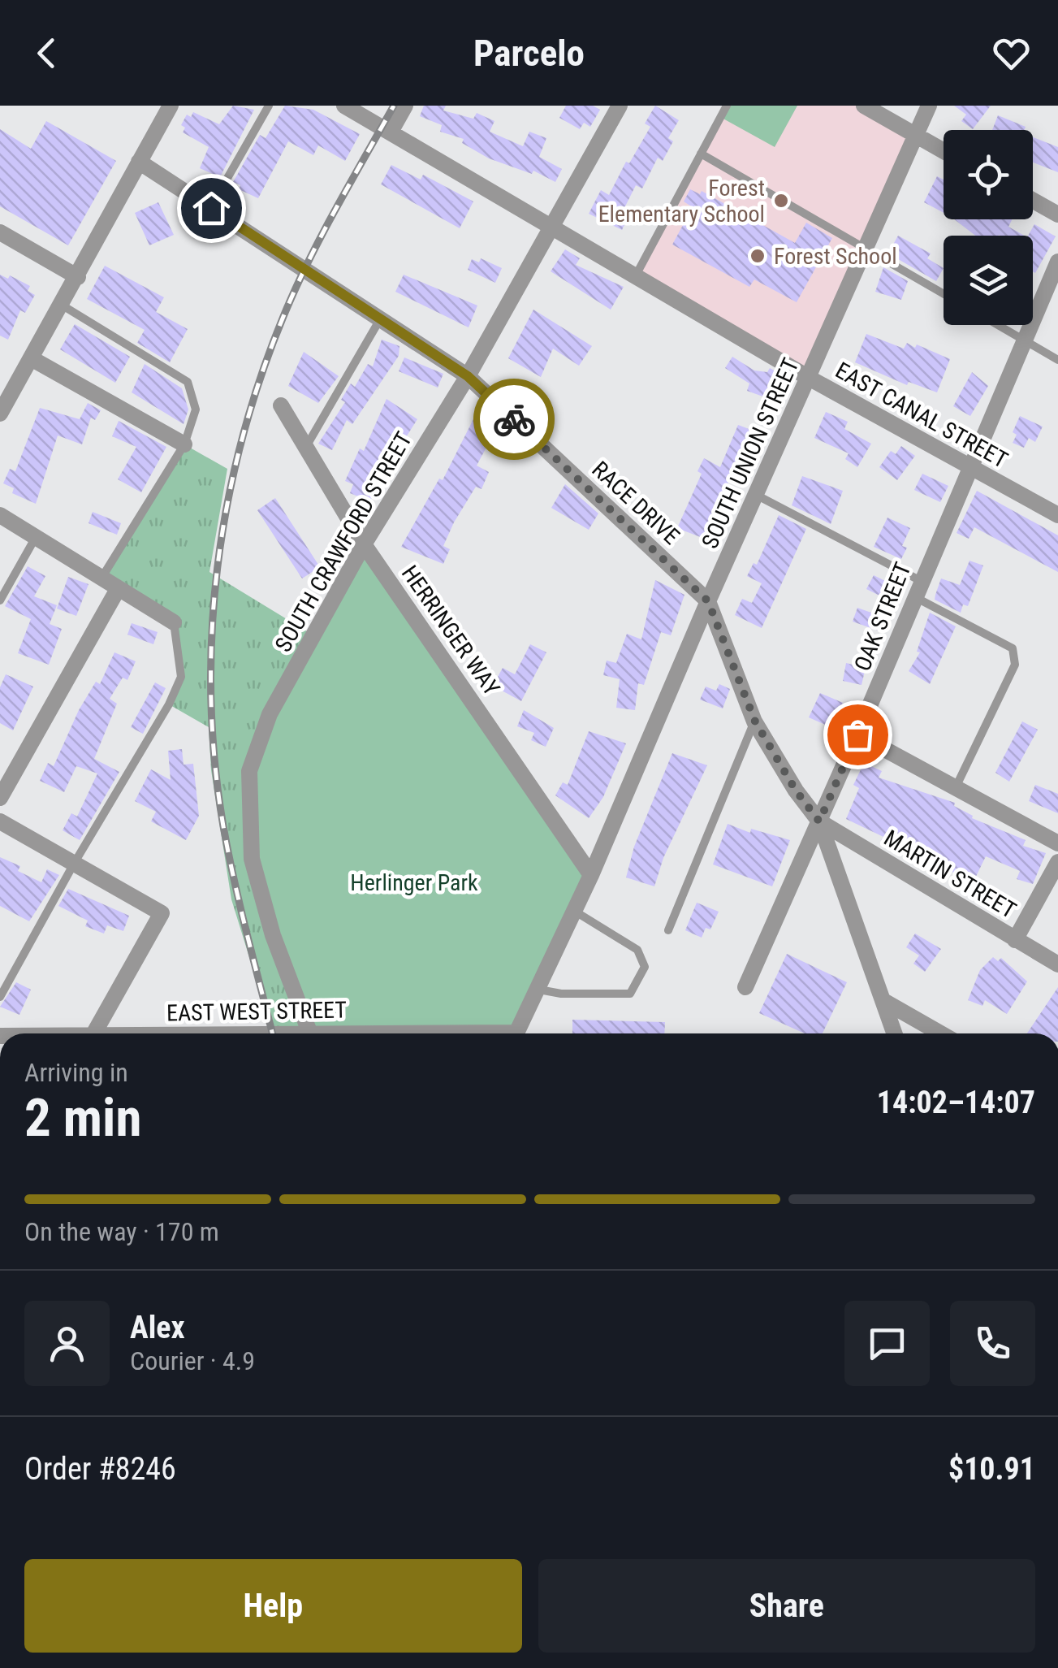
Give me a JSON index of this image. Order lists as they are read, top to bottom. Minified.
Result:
{"streets":{"street":["EAST CANAL STREET","SOUTH UNION STREET","RACE DRIVE","SOUTH CRAWFORD STREET","OAK STREET","HERRINGER WAY","MARTIN STREET","EAST WEST STREET"]},"crossings":[["EAST CANAL STREET","SOUTH UNION STREET"],["EAST CANAL STREET","SOUTH CRAWFORD STREET"],["EAST CANAL STREET","OAK STREET"],["SOUTH UNION STREET","RACE DRIVE"],["SOUTH UNION STREET","HERRINGER WAY"],["RACE DRIVE","SOUTH CRAWFORD STREET"],["RACE DRIVE","OAK STREET"],["RACE DRIVE","MARTIN STREET"],["SOUTH CRAWFORD STREET","HERRINGER WAY"],["SOUTH CRAWFORD STREET","EAST WEST STREET"],["OAK STREET","MARTIN STREET"]],"parks":["Herlinger Park"],"places":["Forest Elementary School","Forest School"],"page":{"header":"Parcelo","heading":["2 min","Arriving in","14:02–14:07"],"panel":["Alex","Courier · 4.9","Order #8246","$10.91"],"bar":"On the way · 170 m","buttons":["Help","Share"]}}
